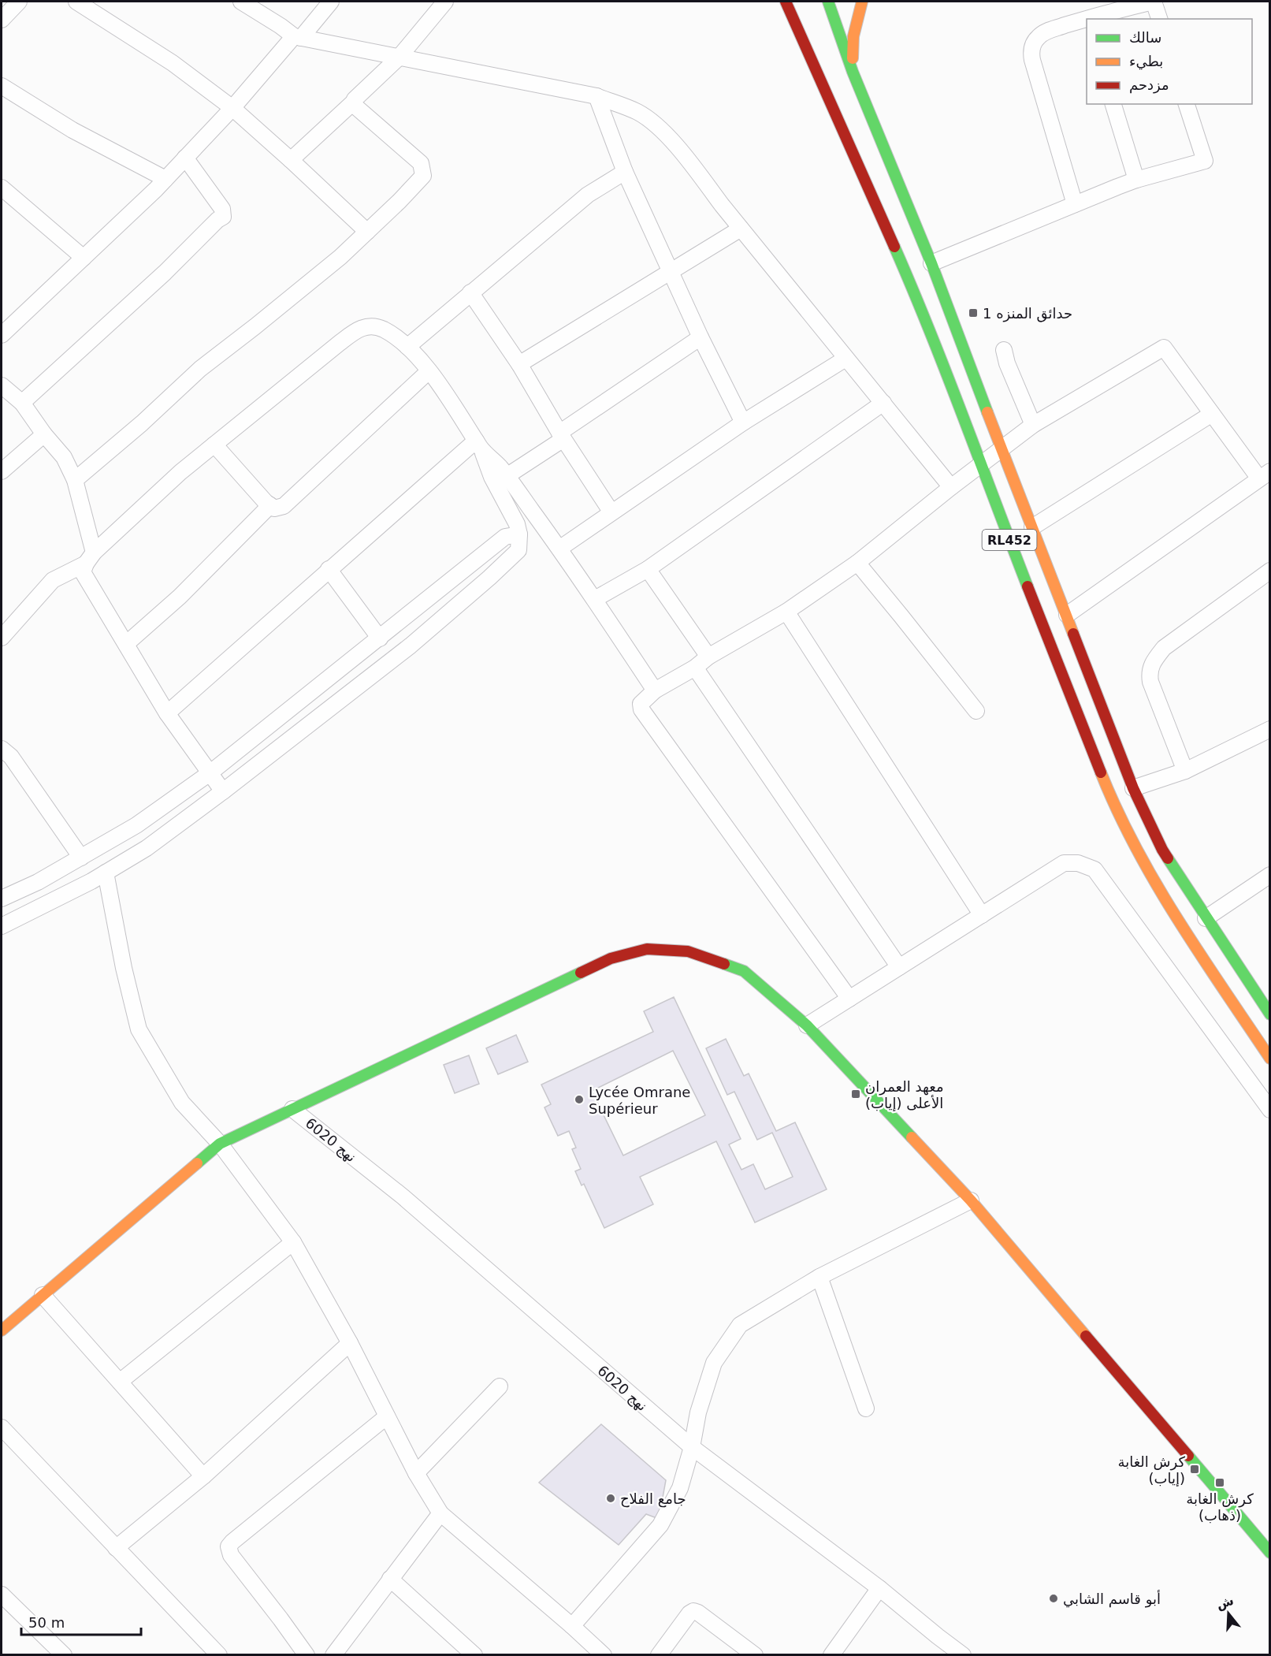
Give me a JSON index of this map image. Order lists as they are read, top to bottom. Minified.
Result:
{"streets":{"main road":["RL452"],"street":["نهج 6020"]},"places":{"transit":["حدائق المنزه 1","معهد العمران الأعلى (إياب)","كرش الغابة (إياب)","كرش الغابة (ذهاب)"],"other":["Lycée Omrane Supérieur","جامع الفلاح","أبو قاسم الشابي"]},"legend":["سالك","بطيء","مزدحم"],"scale_bar":"50 m","north":"top"}
